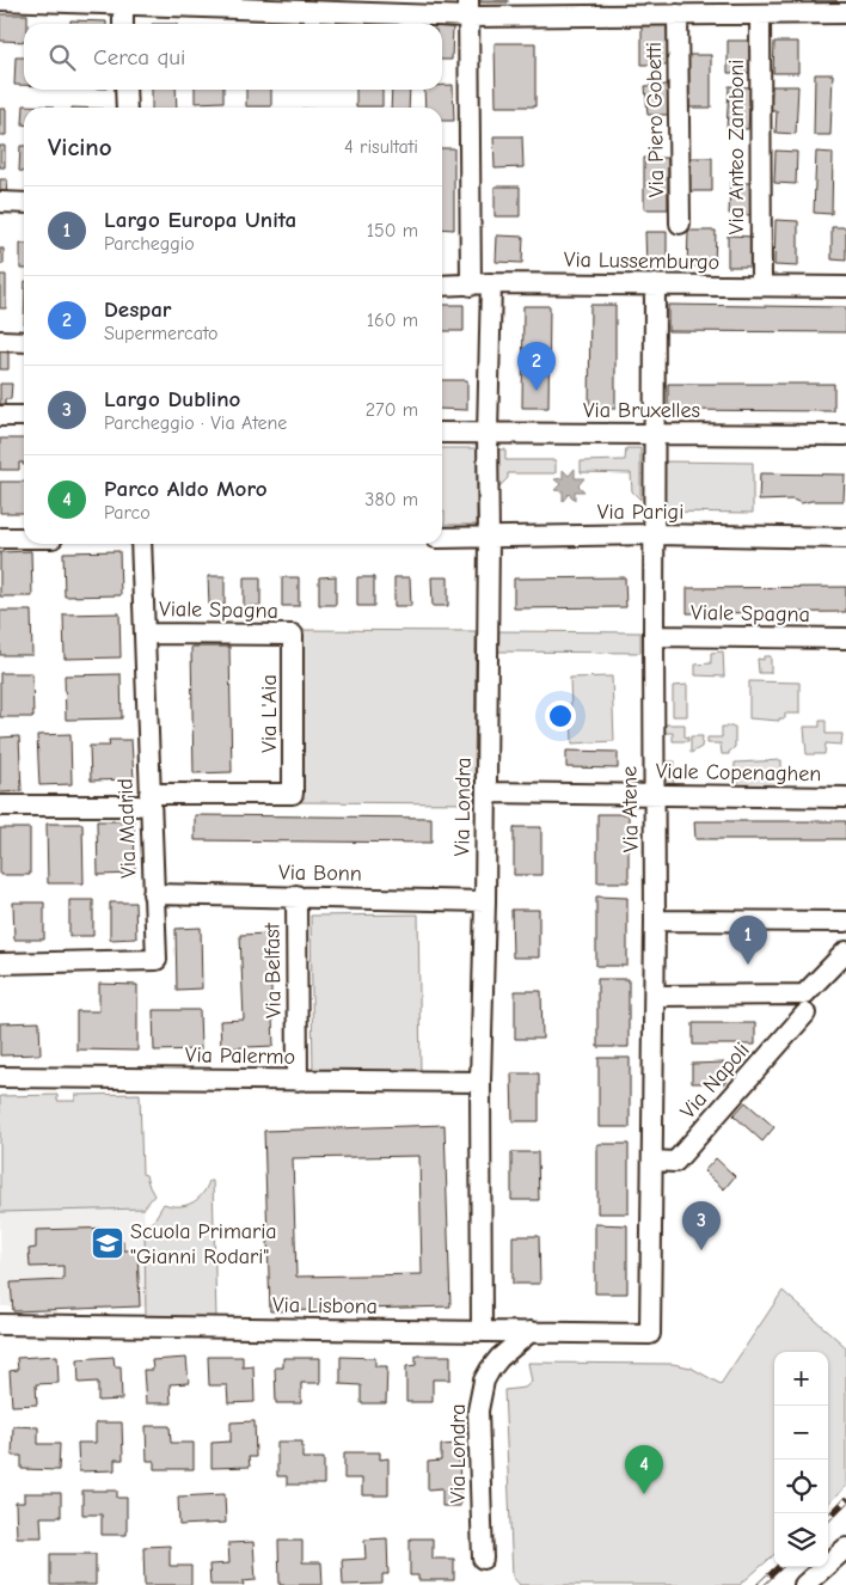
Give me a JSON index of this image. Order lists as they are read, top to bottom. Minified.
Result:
{"streets":{"street":["Via Piero Gobetti","Via Anteo Zamboni","Via Lussemburgo","Via Bruxelles","Via Parigi","Viale Spagna","Via L'Aia","Viale Copenaghen","Via Londra","Via Atene","Via Madrid","Via Bonn","Via Belfast","Via Palermo","Via Napoli","Via Lisbona"]},"crossings":[["Via Lussemburgo","Via Londra"],["Via Lussemburgo","Via Atene"],["Via Bruxelles","Via Londra"],["Via Bruxelles","Via Atene"],["Via Parigi","Via Londra"],["Via Parigi","Via Atene"],["Viale Spagna","Via L'Aia"],["Viale Spagna","Via Atene"],["Viale Spagna","Via Madrid"],["Via L'Aia","Via Madrid"],["Viale Copenaghen","Via Londra"],["Viale Copenaghen","Via Atene"],["Via Londra","Via Bonn"],["Via Londra","Via Palermo"],["Via Londra","Via Lisbona"],["Via Atene","Via Napoli"],["Via Atene","Via Lisbona"],["Via Madrid","Via Bonn"],["Via Bonn","Via Belfast"],["Via Belfast","Via Palermo"]],"places":{"school or university":["Scuola Primaria \"Gianni Rodari\""]},"page":{"search":"Cerca qui","heading":["Vicino","4 risultati"],"list":[{"mark":"1","name":"Largo Europa Unita","note":"Parcheggio","value":"150 m"},{"mark":"2","name":"Despar","note":"Supermercato","value":"160 m"},{"mark":"3","name":"Largo Dublino","note":"Parcheggio · Via Atene","value":"270 m"},{"mark":"4","name":"Parco Aldo Moro","note":"Parco","value":"380 m"}],"pins":["2","1","3","4"],"map_buttons":["+","−"]}}
